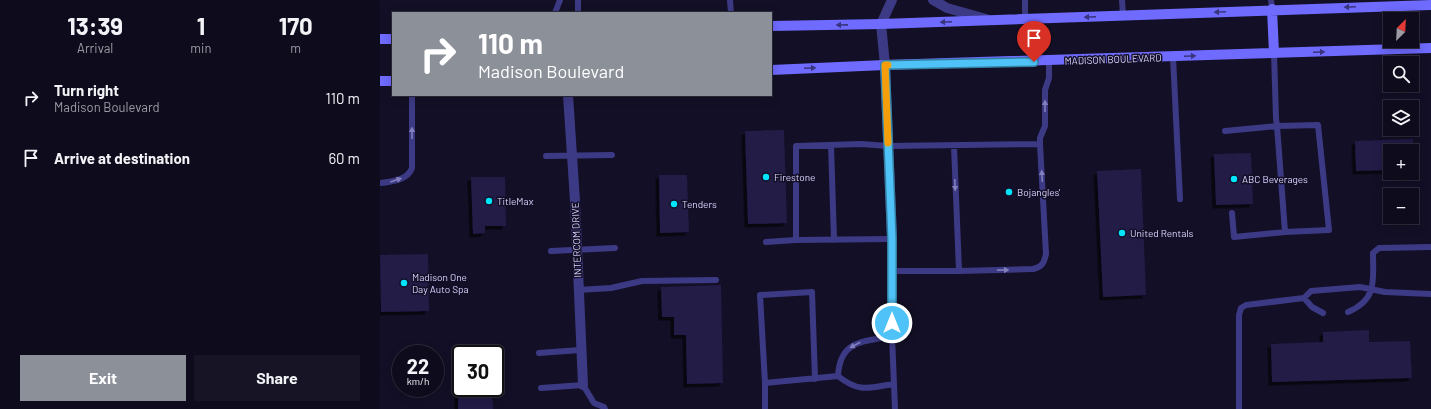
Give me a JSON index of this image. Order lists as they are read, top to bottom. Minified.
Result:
{"streets":{"main road":["MADISON BOULEVARD"],"street":["INTERCOM DRIVE"]},"places":["Firestone","ABC Beverages","Bojangles'","TitleMax","Tenders","United Rentals","Madison One Day Auto Spa"],"north":"top right","page":{"eta":["13:39","Arrival","1","min","170","m"],"map_buttons":["+","−"],"turn":["110 m","Madison Boulevard"],"list":[{"name":"Turn right","note":"Madison Boulevard","value":"110 m"},{"name":"Arrive at destination","value":"60 m"}],"speed":"22 km/h","limit":"30","buttons":["Exit","Share"]}}
